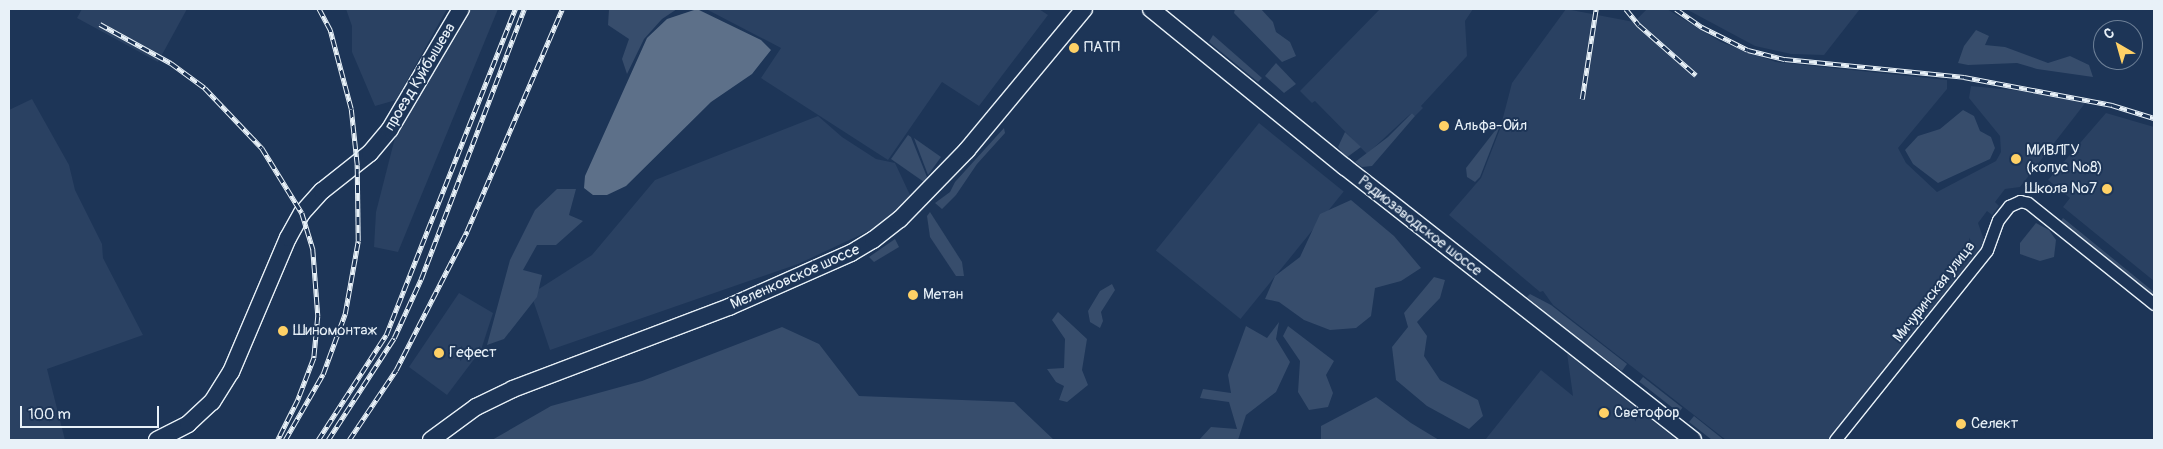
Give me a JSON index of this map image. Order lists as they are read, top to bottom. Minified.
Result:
{"streets":{"street":["проезд Куйбышева","Радиозаводское шоссе","Меленковское шоссе","Мичуринская улица"]},"places":["ПАТП","Альфа-Ойл","МИВЛГУ (копус №8)","Школа №7","Метан","Шиномонтаж","Гефест","Светофор","Селект"],"scale_bar":"100 m","north":"top left"}
